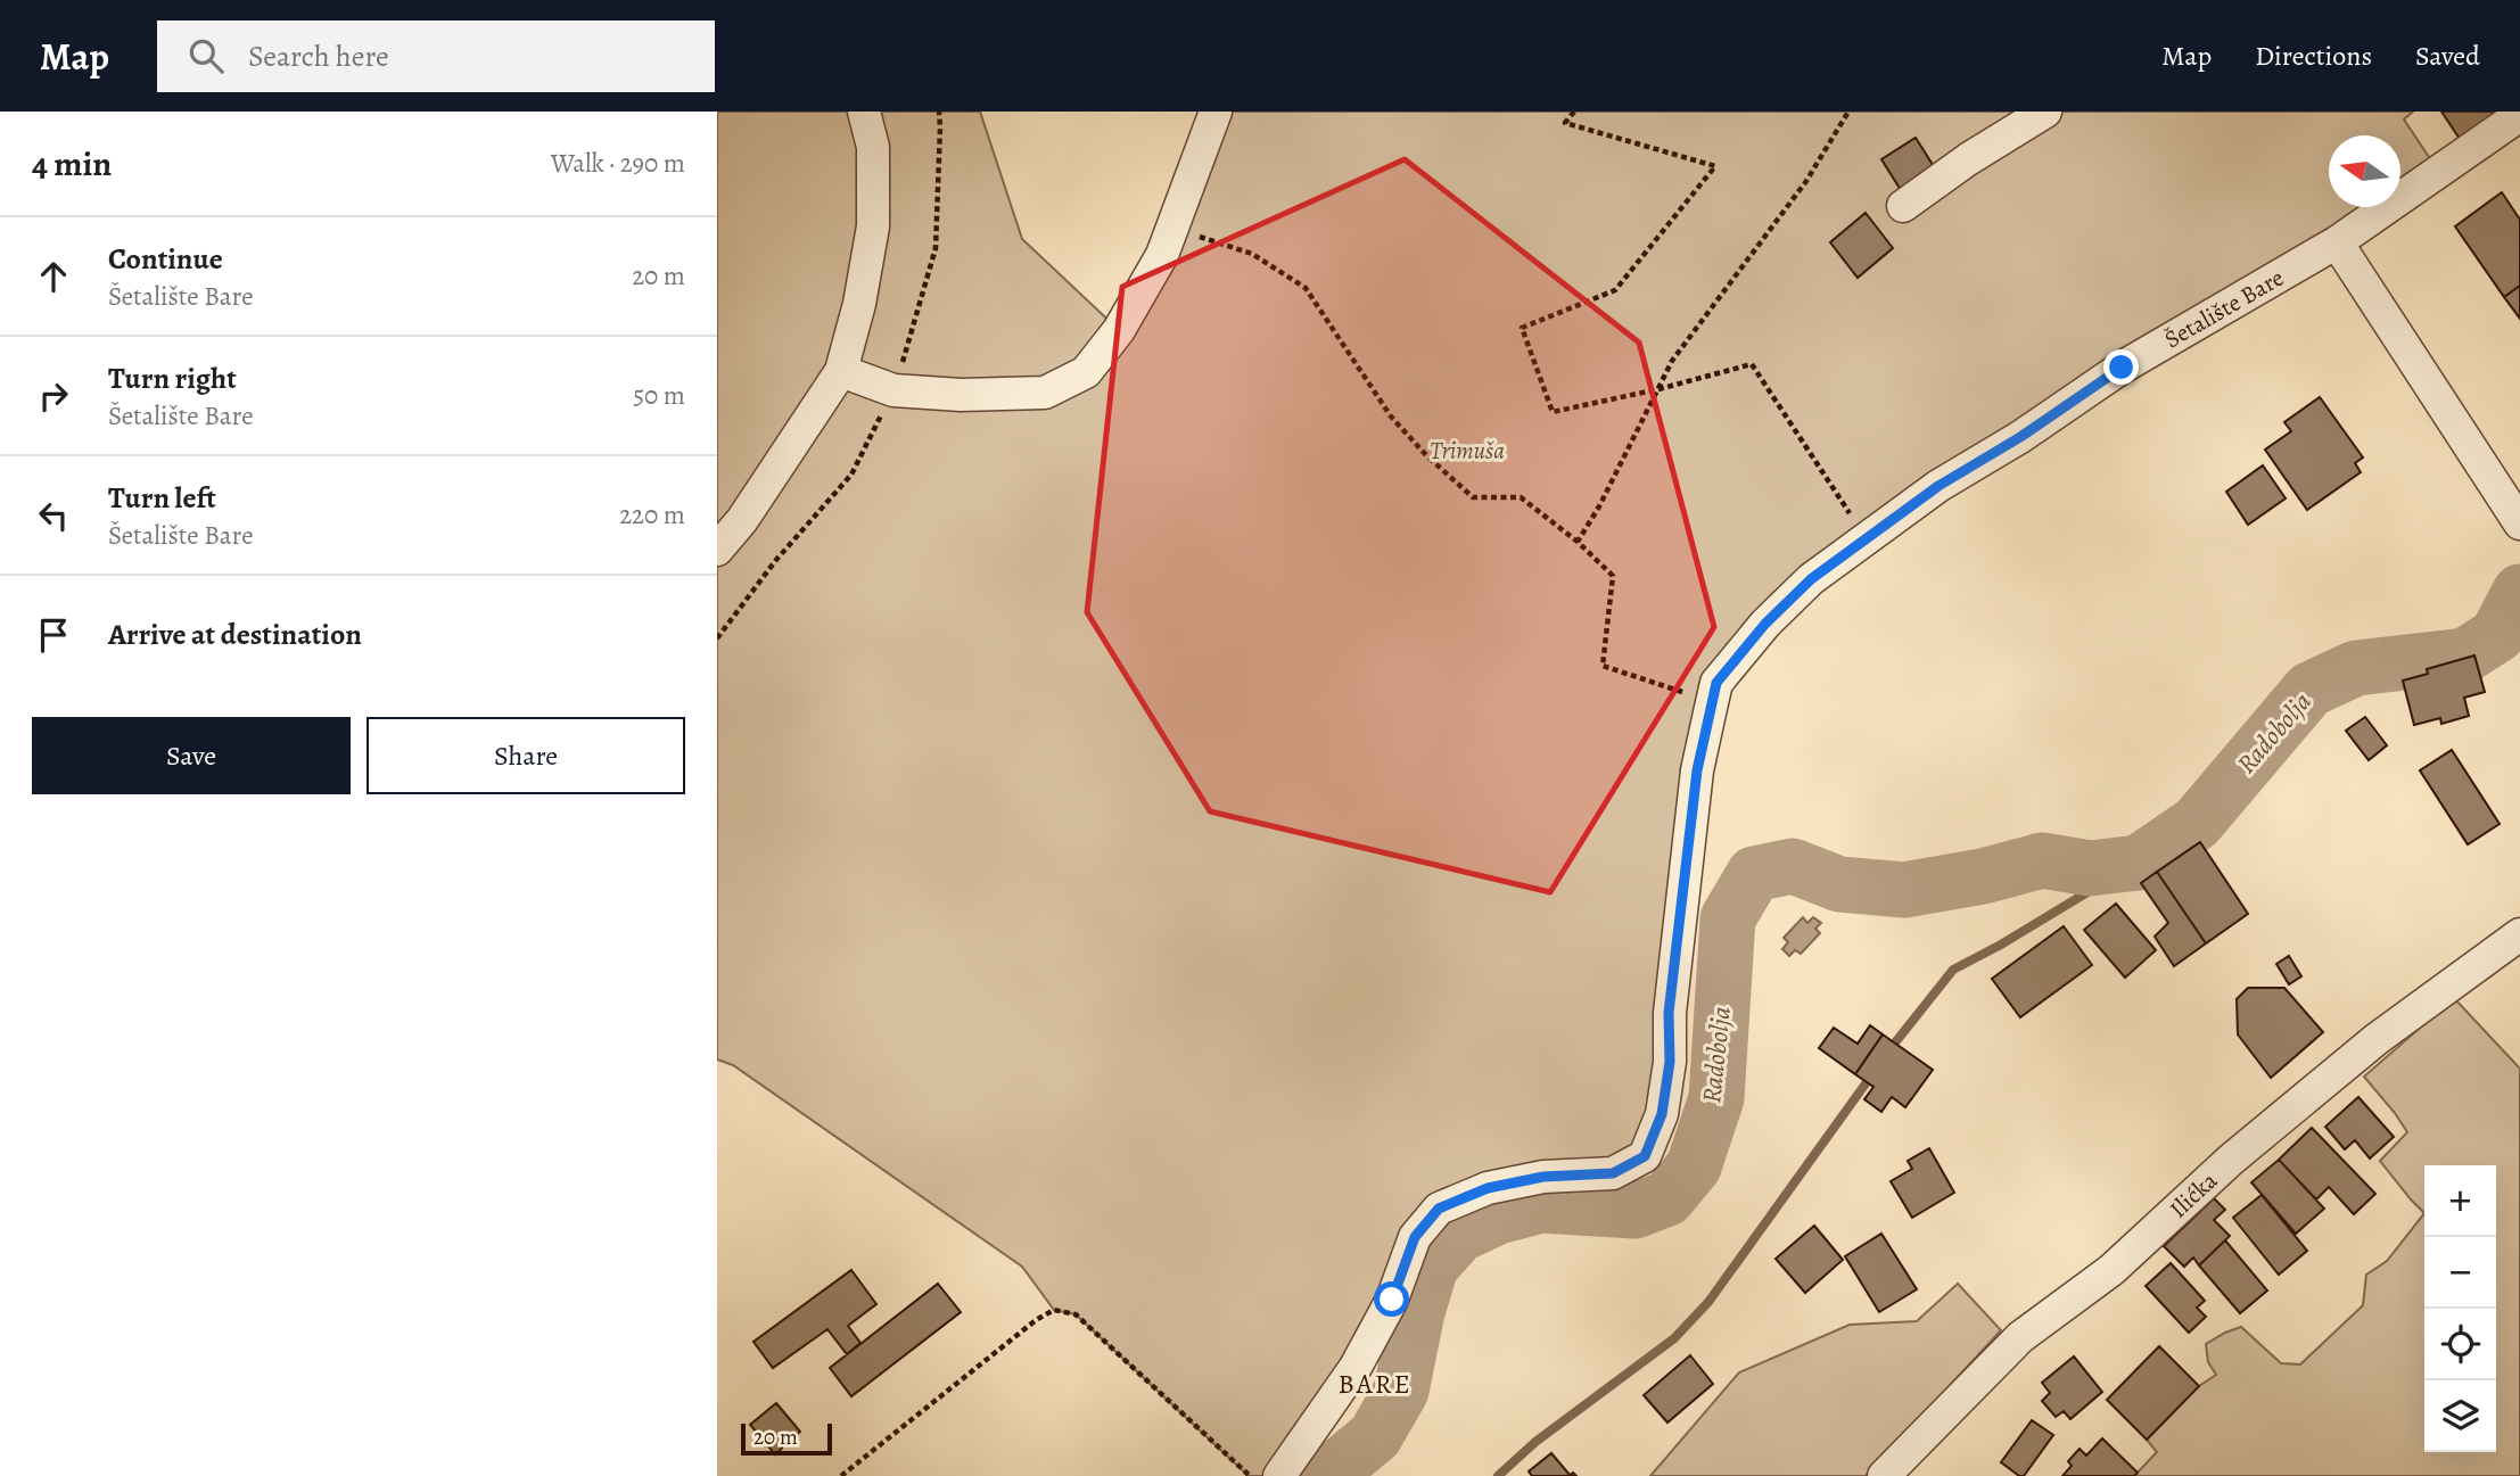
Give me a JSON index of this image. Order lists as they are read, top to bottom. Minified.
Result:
{"streets":{"street":["Šetalište Bare","Ilićka"]},"districts":["BARE"],"water":["Radobolja"],"parks":["Trimuša"],"scale_bar":"20 m","north":"left","page":{"header":"Map","search":"Search here","nav":["Map","Directions","Saved"],"heading":["4 min","Walk · 290 m"],"list":[["Continue","Šetalište Bare","20 m"],["Turn right","Šetalište Bare","50 m"],["Turn left","Šetalište Bare","220 m"],"Arrive at destination"],"buttons":["Save","Share"],"map_buttons":["+","−"],"scale":"20 m"}}
